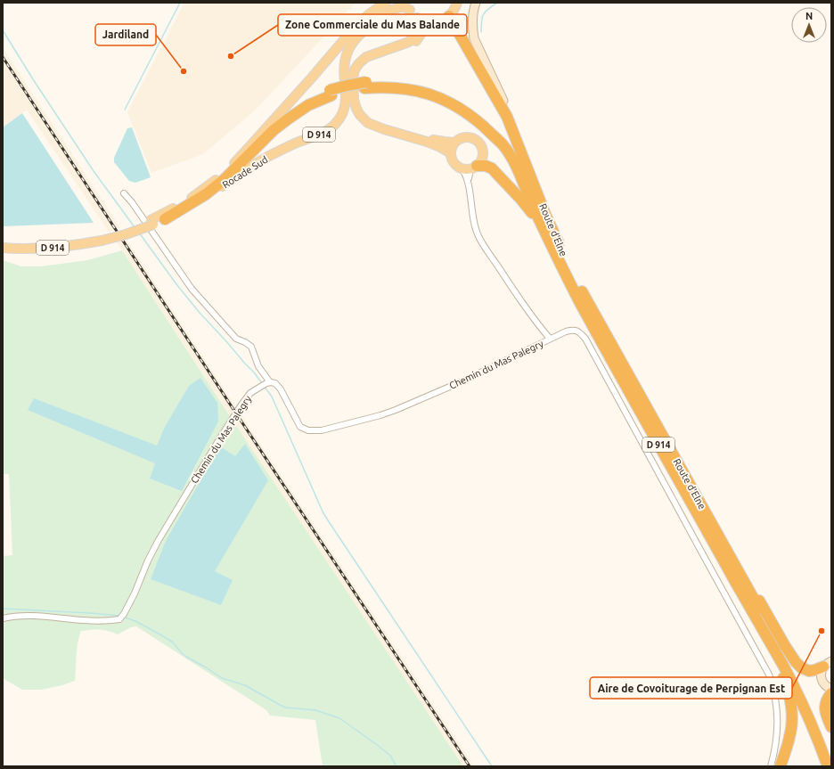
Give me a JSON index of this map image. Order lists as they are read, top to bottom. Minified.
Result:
{"streets":{"highway":["D 914","Route d'Elne"],"main road":["Rocade Sud"],"street":["Chemin du Mas Palegry"]},"crossings":[["D 914","Rocade Sud"],["D 914","Route d'Elne"]],"places":["Zone Commerciale du Mas Balande","Jardiland","Aire de Covoiturage de Perpignan Est"],"north":"top"}
